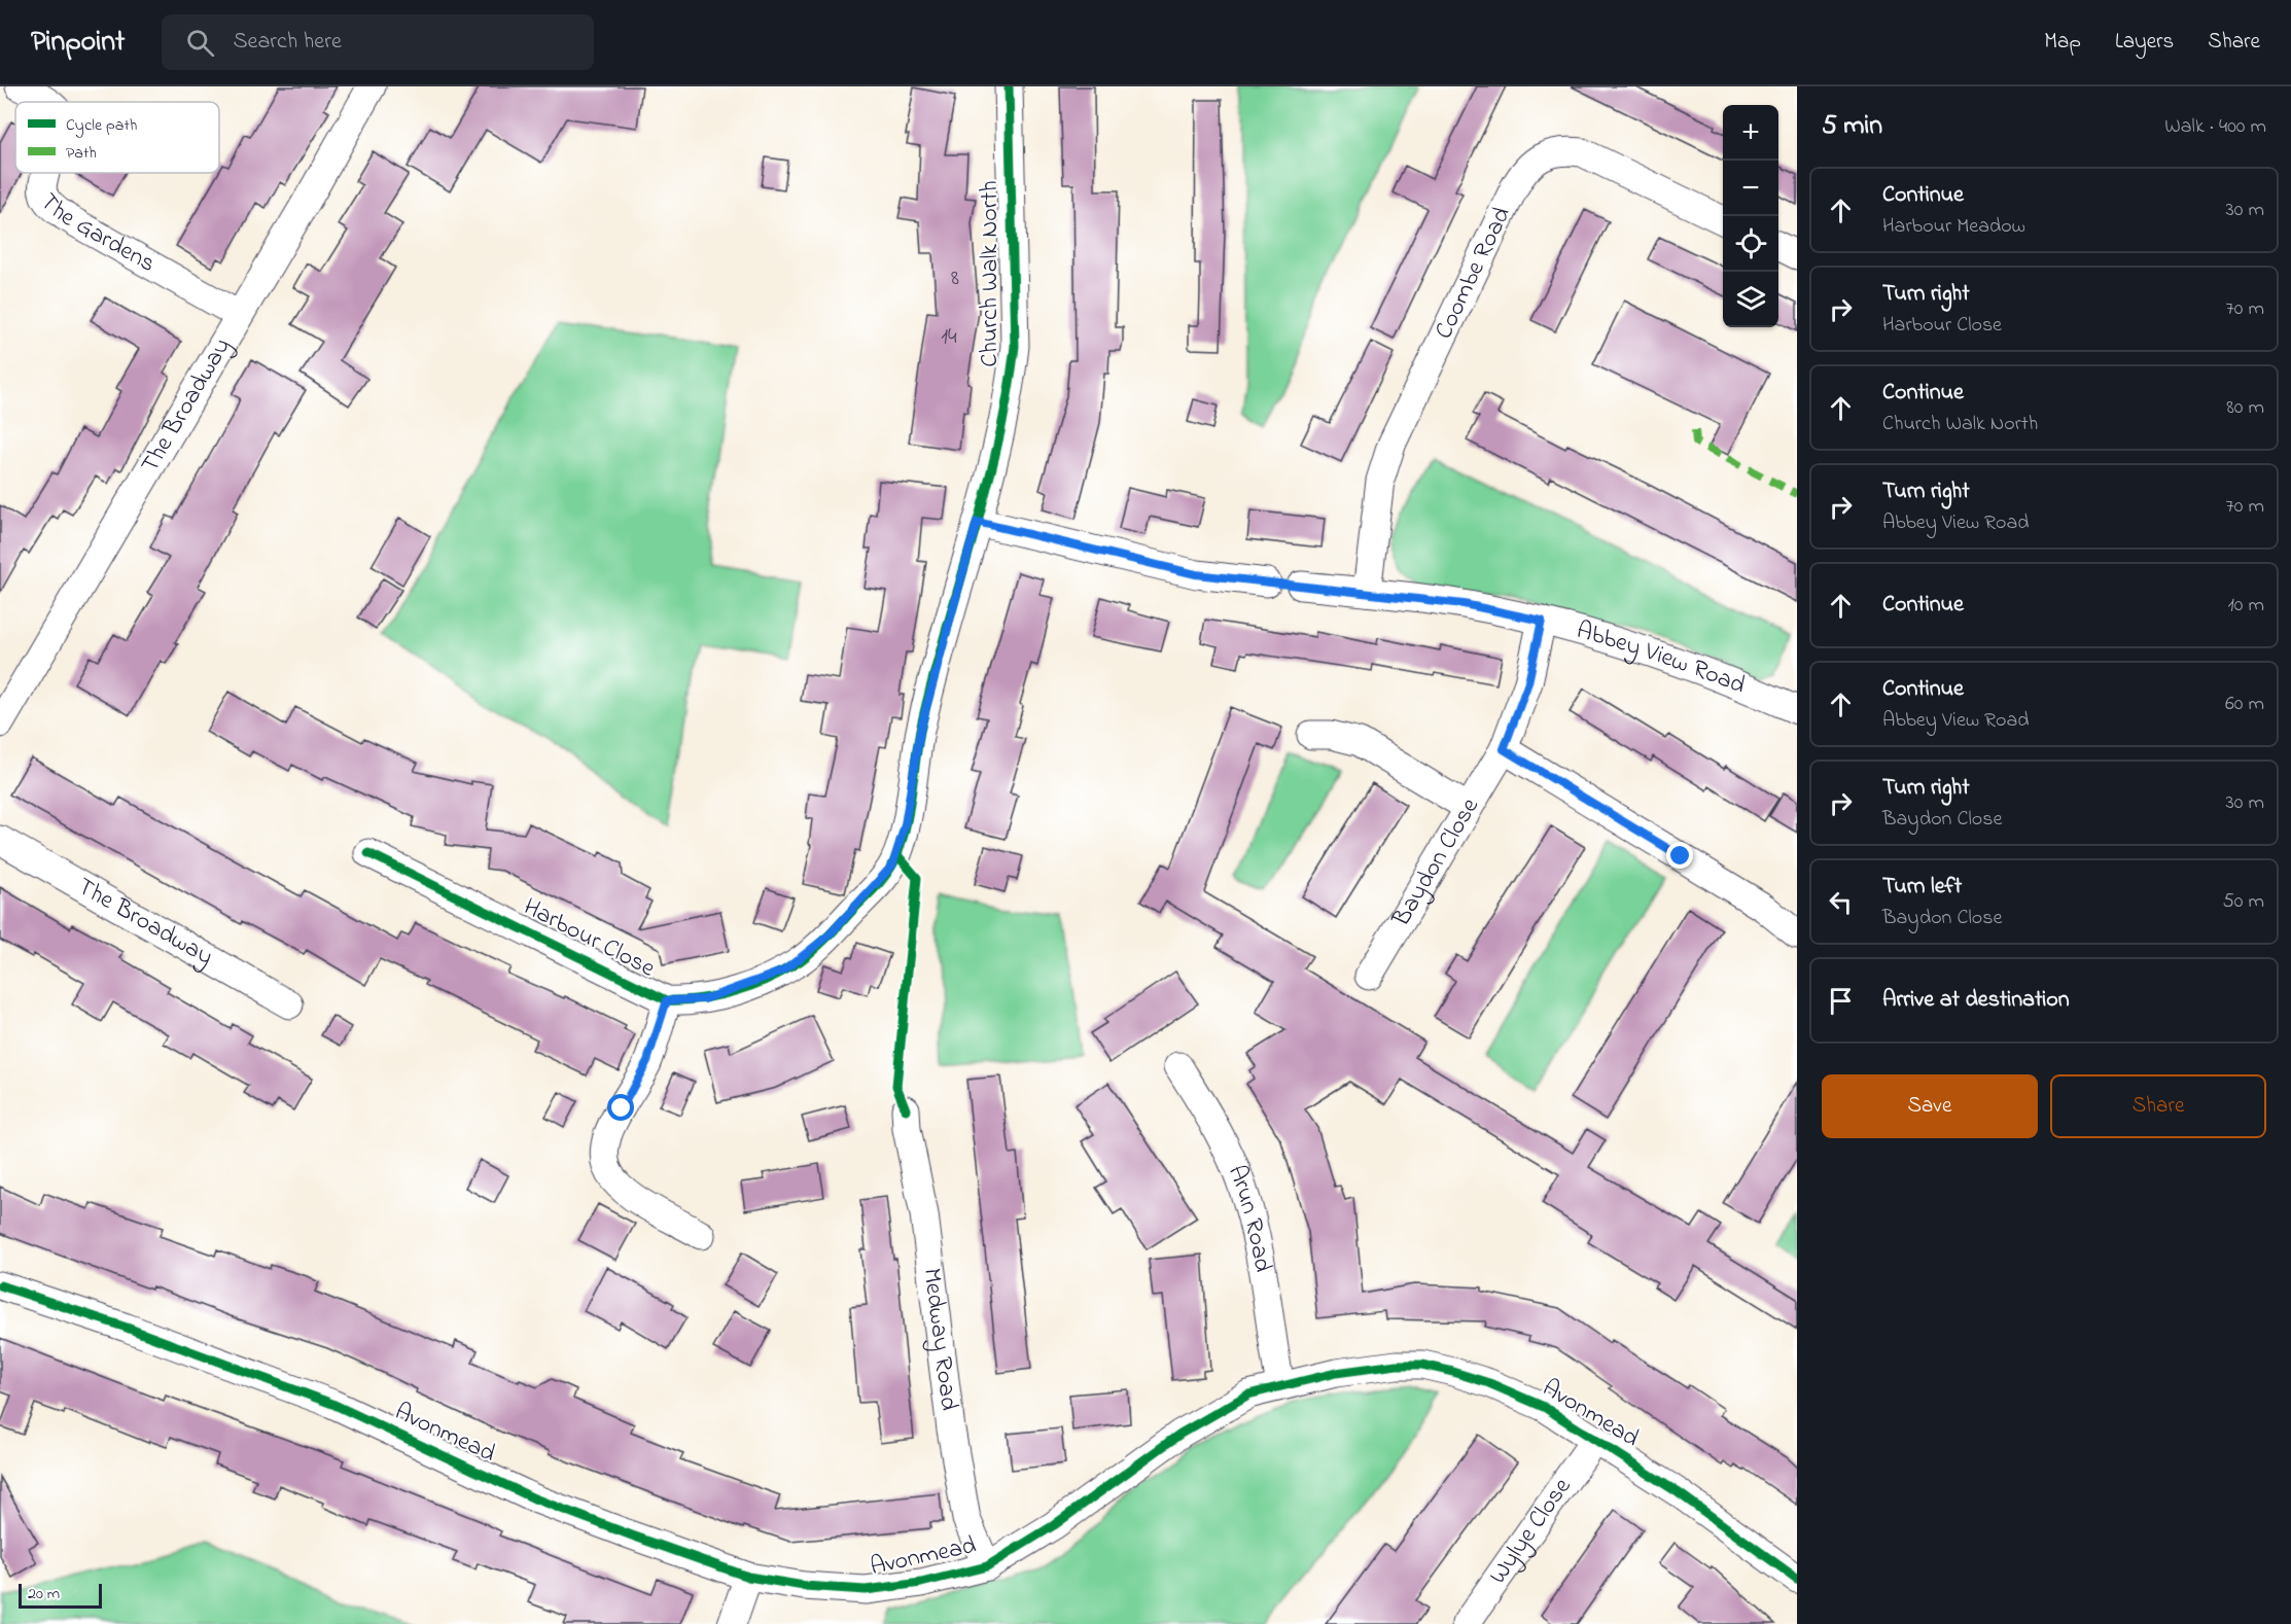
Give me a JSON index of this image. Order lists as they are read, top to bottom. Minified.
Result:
{"streets":{"street":["The Gardens","Coombe Road","Church Walk North","The Broadway","Abbey View Road","Baydon Close","Harbour Close","Arun Road","Medway Road","Avonmead","Wylye Close"]},"crossings":[["The Gardens","The Broadway"],["Coombe Road","Abbey View Road"],["Church Walk North","Harbour Close"],["Abbey View Road","Baydon Close"],["Arun Road","Avonmead"],["Medway Road","Avonmead"],["Avonmead","Wylye Close"]],"house_numbers":["8","14"],"legend":["Cycle path","Path"],"scale_bar":"20 m","page":{"header":"Pinpoint","search":"Search here","nav":["Map","Layers","Share"],"heading":["5 min","Walk · 400 m"],"map_buttons":["+","−"],"list":[["Continue","Harbour Meadow","30 m"],["Turn right","Harbour Close","70 m"],["Continue","Church Walk North","80 m"],["Turn right","Abbey View Road","70 m"],["Continue","10 m"],["Continue","Abbey View Road","60 m"],["Turn right","Baydon Close","30 m"],["Turn left","Baydon Close","50 m"],"Arrive at destination"],"buttons":["Save","Share"],"scale":"20 m"}}
